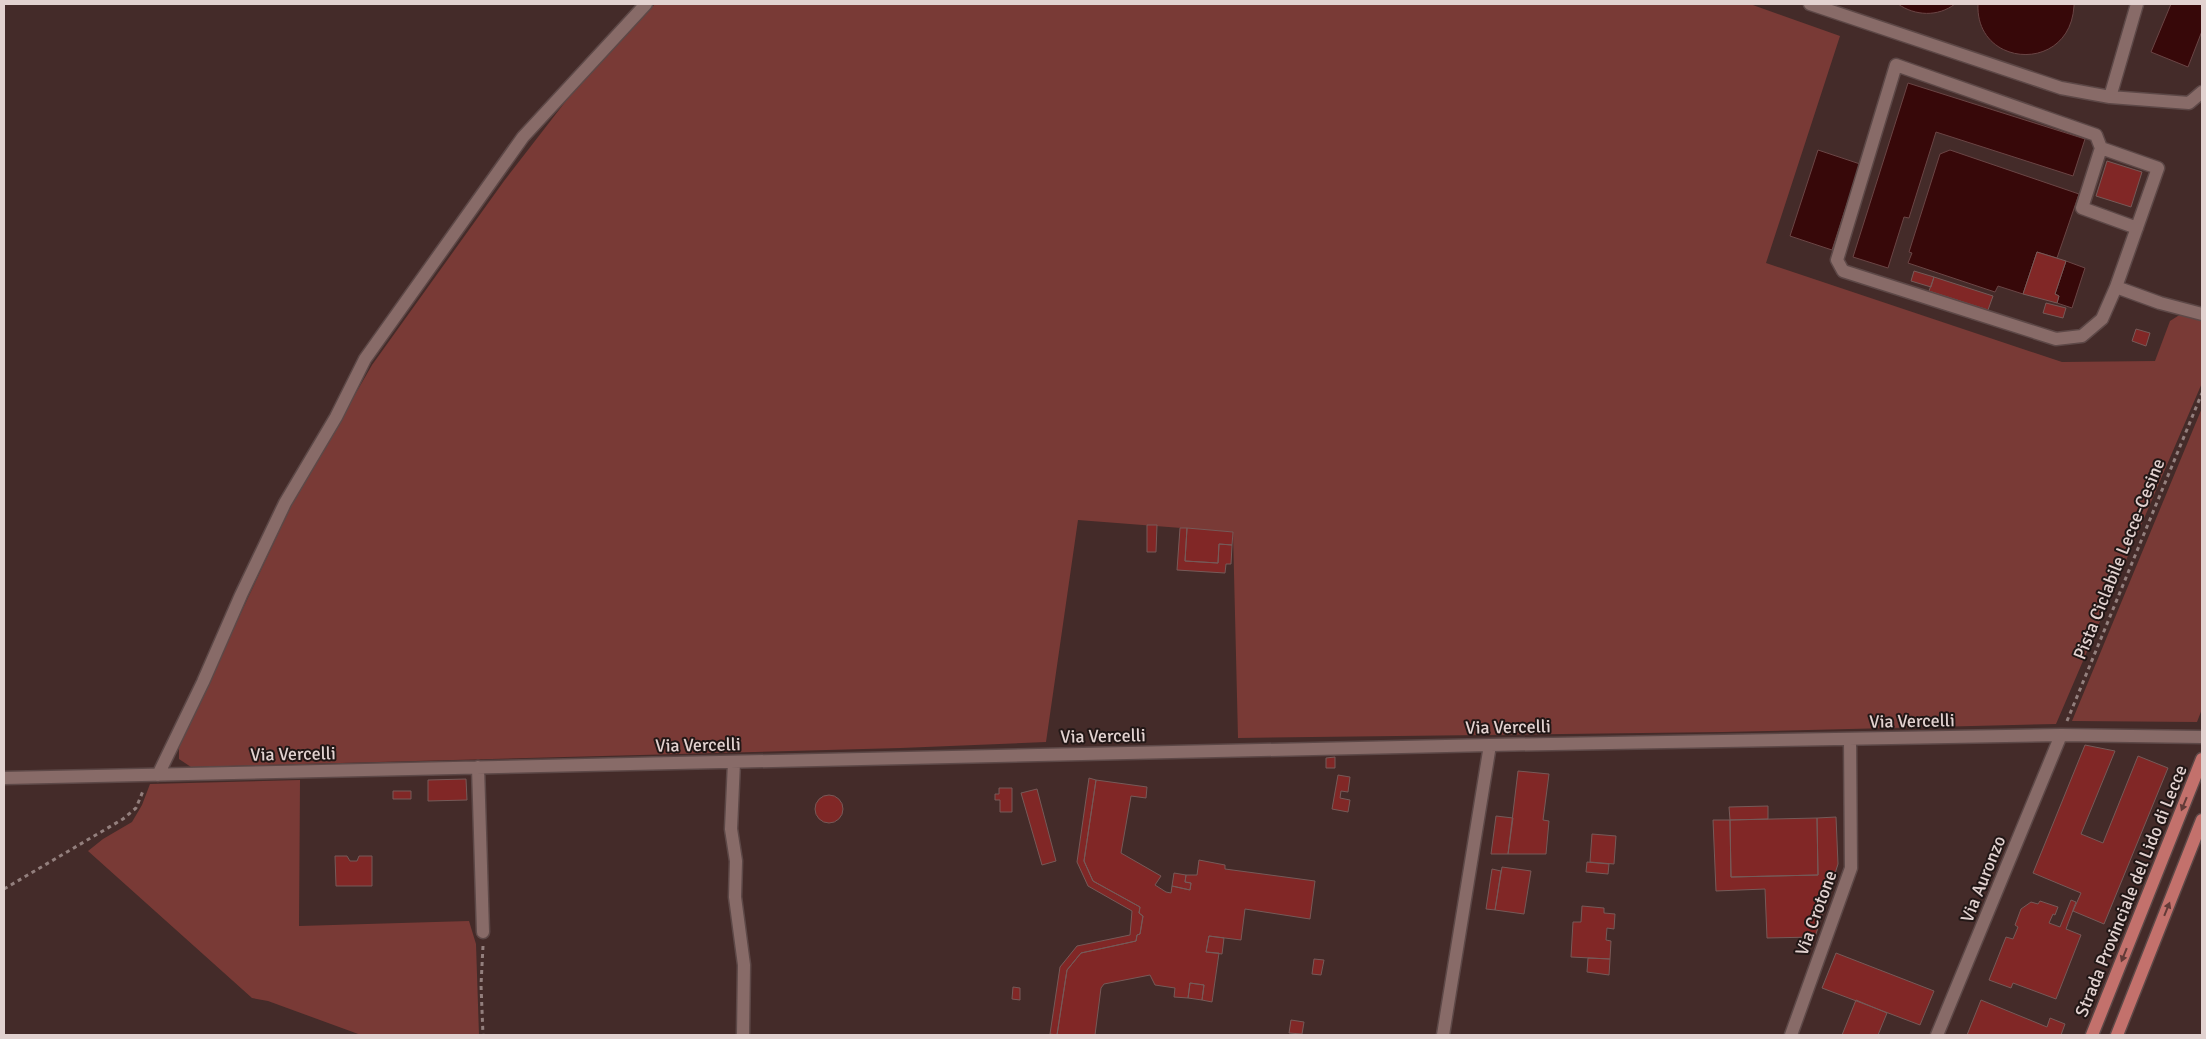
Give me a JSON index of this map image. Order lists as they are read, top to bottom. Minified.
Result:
{"streets":{"main road":["Strada Provinciale del Lido di Lecce"],"street":["Via Vercelli","Via Auronzo","Via Crotone"],"path":["Pista Ciclabile Lecce-Cesine"]},"crossings":[["Pista Ciclabile Lecce-Cesine","Via Vercelli"],["Pista Ciclabile Lecce-Cesine","Via Auronzo"],["Via Vercelli","Via Auronzo"],["Via Vercelli","Via Crotone"]]}
